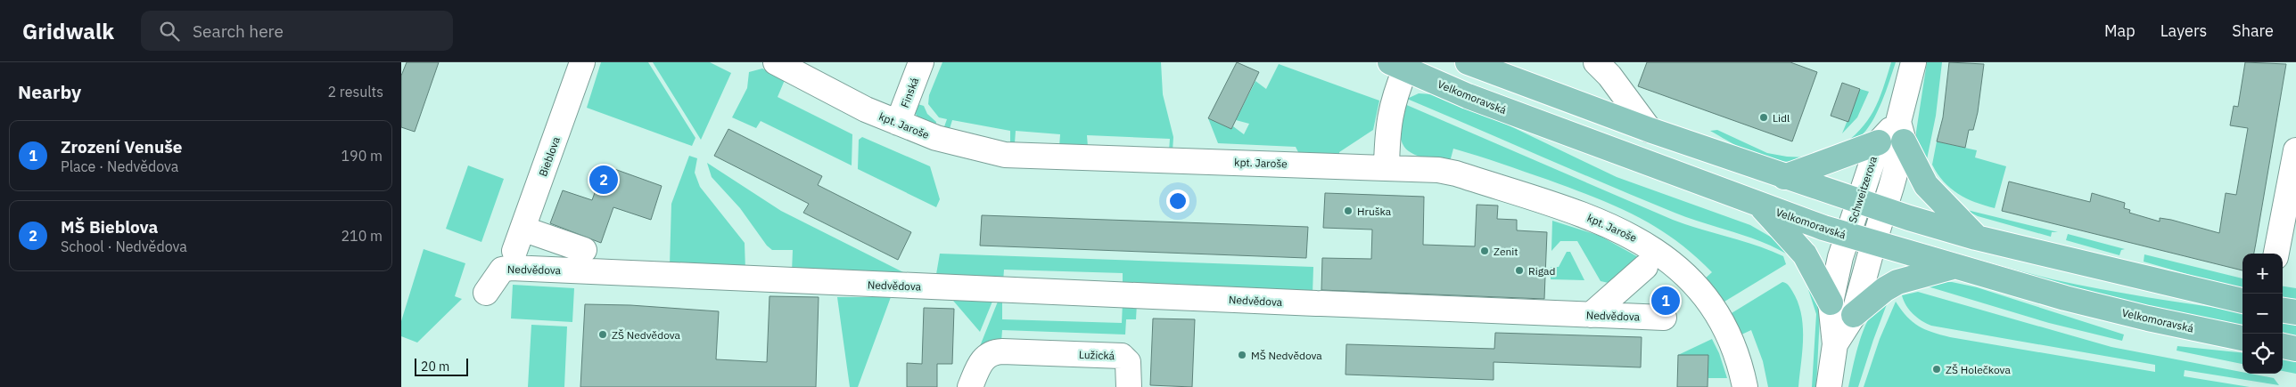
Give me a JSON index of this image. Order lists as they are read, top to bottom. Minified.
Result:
{"streets":{"main road":["Velkomoravská"],"street":["Finská","kpt. Jaroše","Bieblova","Schweitzerova","Nedvědova","Lužická"]},"crossings":[["Finská","kpt. Jaroše"],["Velkomoravská","Schweitzerova"]],"places":["Lidl","Hruška","Zenit","Rigad","ZŠ Nedvědova","MŠ Nedvědova","ZŠ Holečkova"],"scale_bar":"20 m","page":{"header":"Gridwalk","search":"Search here","nav":["Map","Layers","Share"],"heading":["Nearby","2 results"],"list":[{"mark":"1","name":"Zrození Venuše","note":"Place · Nedvědova","value":"190 m"},{"mark":"2","name":"MŠ Bieblova","note":"School · Nedvědova","value":"210 m"}],"pins":["2","1"],"map_buttons":["+","−"],"scale":"20 m"}}
